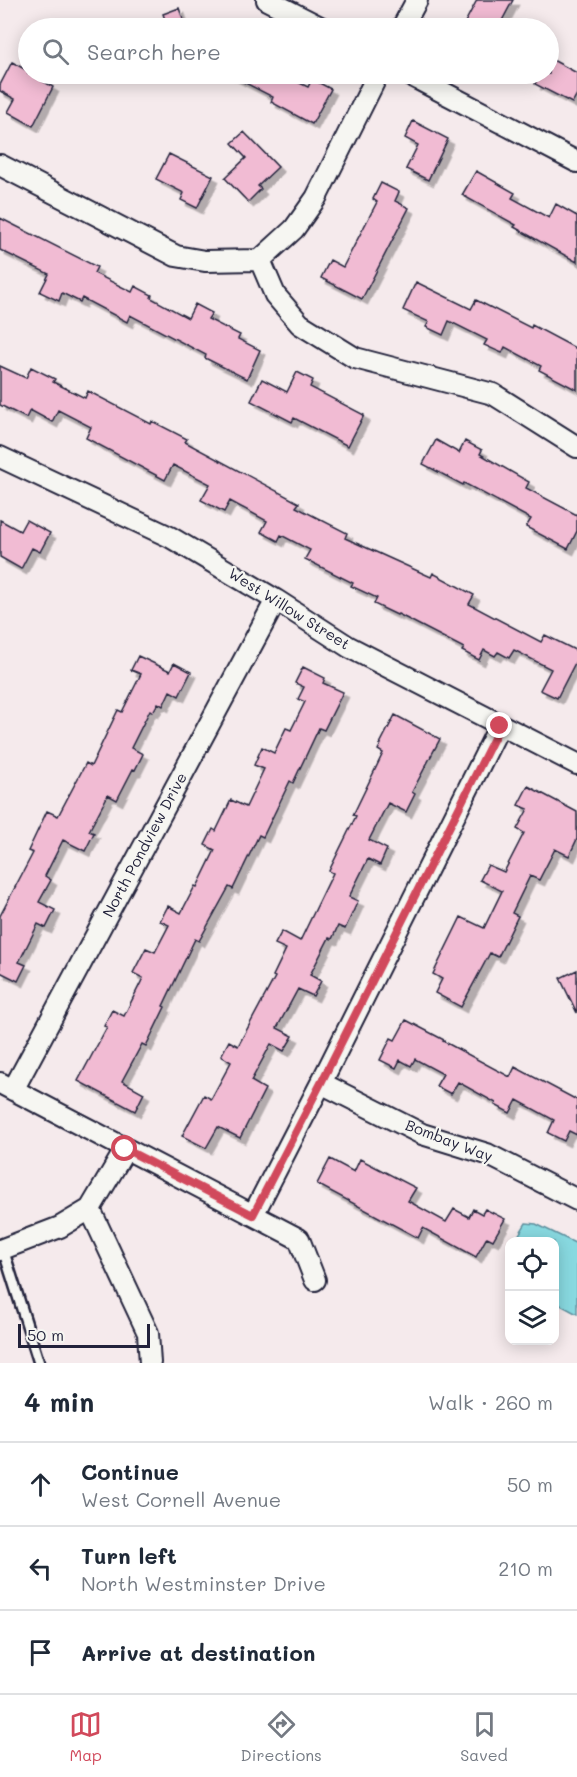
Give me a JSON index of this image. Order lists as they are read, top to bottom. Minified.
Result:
{"streets":{"street":["West Willow Street","North Pondview Drive","Bombay Way"]},"crossings":[["West Willow Street","North Pondview Drive"]],"scale_bar":"50 m","page":{"search":"Search here","scale":"50 m","heading":["4 min","Walk · 260 m"],"list":[["Continue","West Cornell Avenue","50 m"],["Turn left","North Westminster Drive","210 m"],"Arrive at destination"],"nav":["Map","Directions","Saved"]}}
